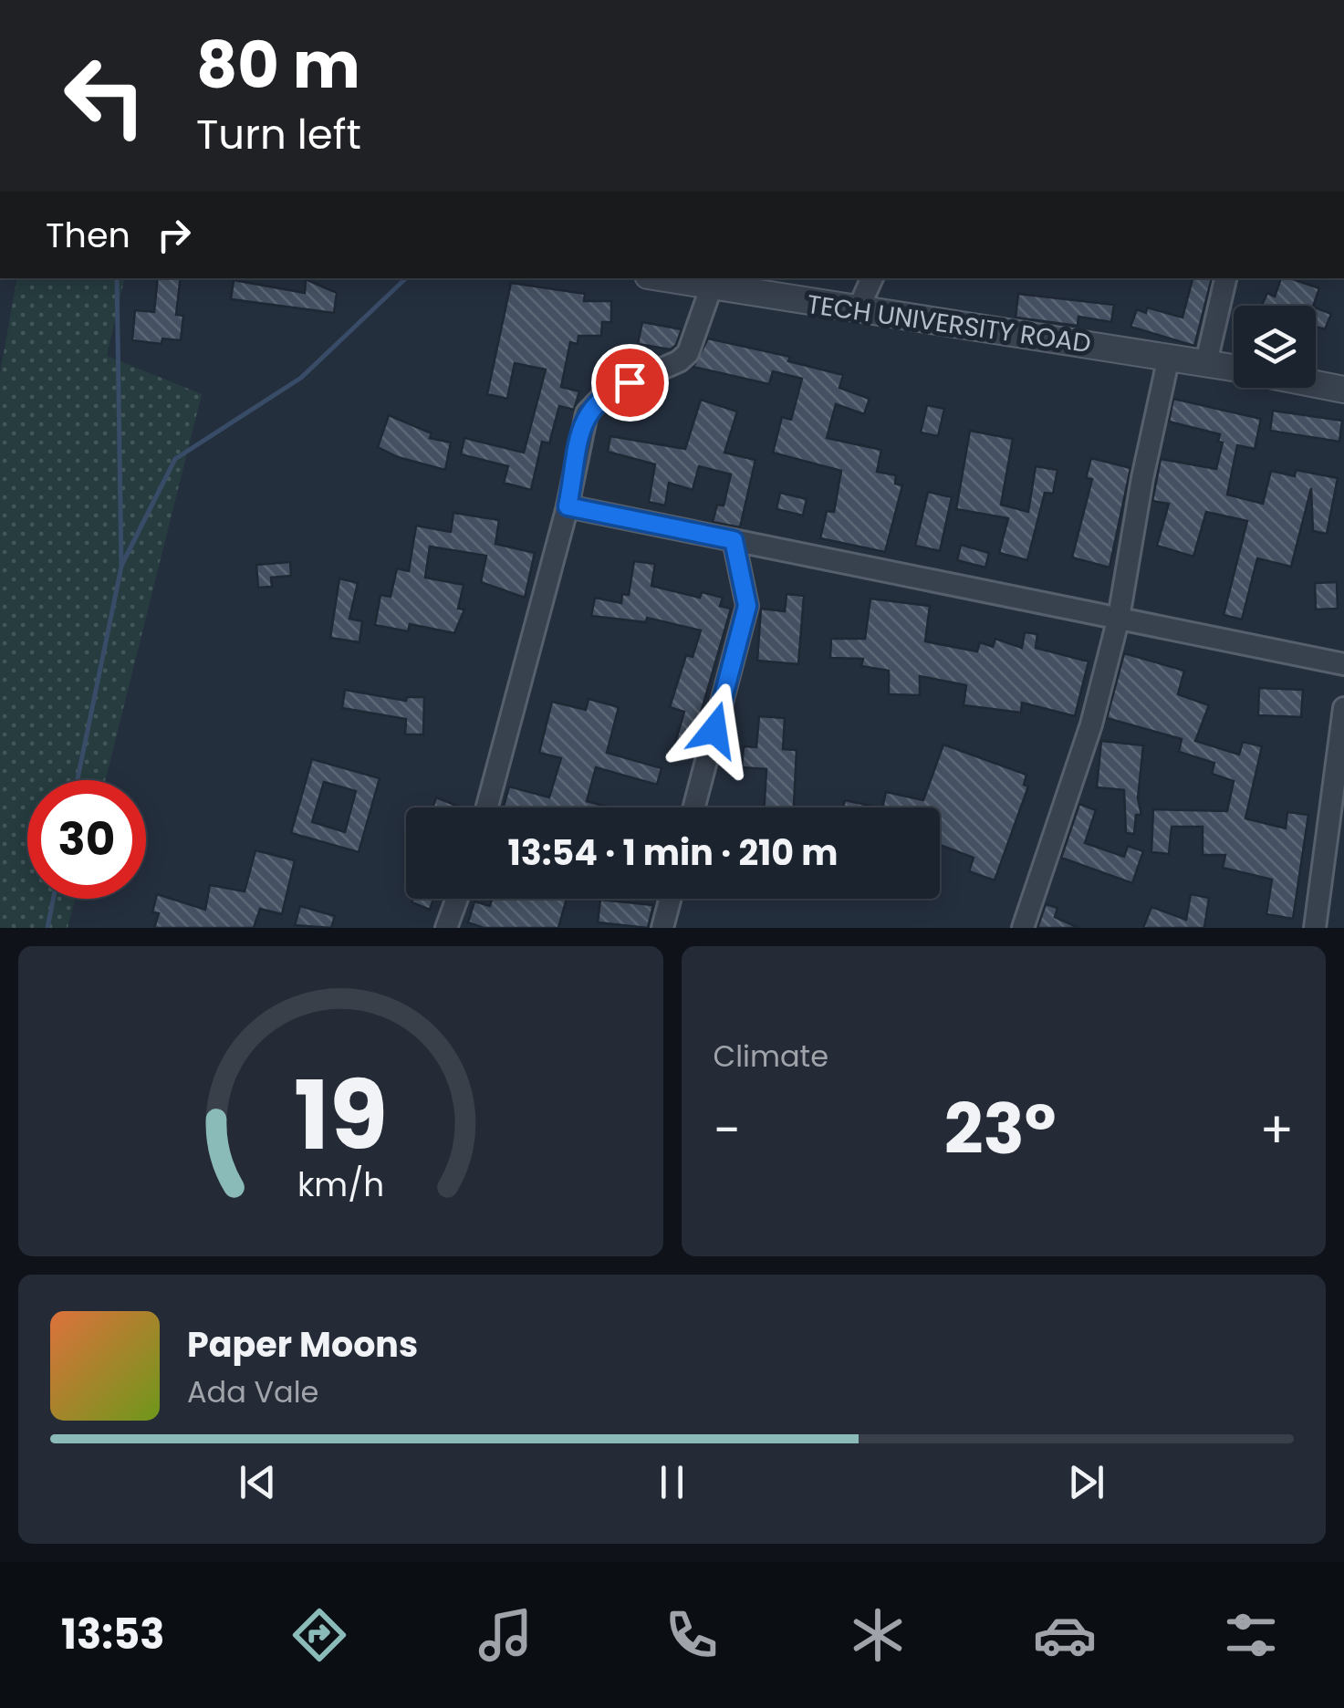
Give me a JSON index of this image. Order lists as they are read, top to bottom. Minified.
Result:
{"streets":{"street":["TECH UNIVERSITY ROAD"]},"page":{"turn":["80 m","Turn left"],"then":"Then","limit":"30","trip":"13:54 · 1 min · 210 m","tile":"Climate","heat":["−","23°","+"],"song":["Paper Moons","Ada Vale"],"tabs":"13:53","gauge":["19","km/h"]}}
